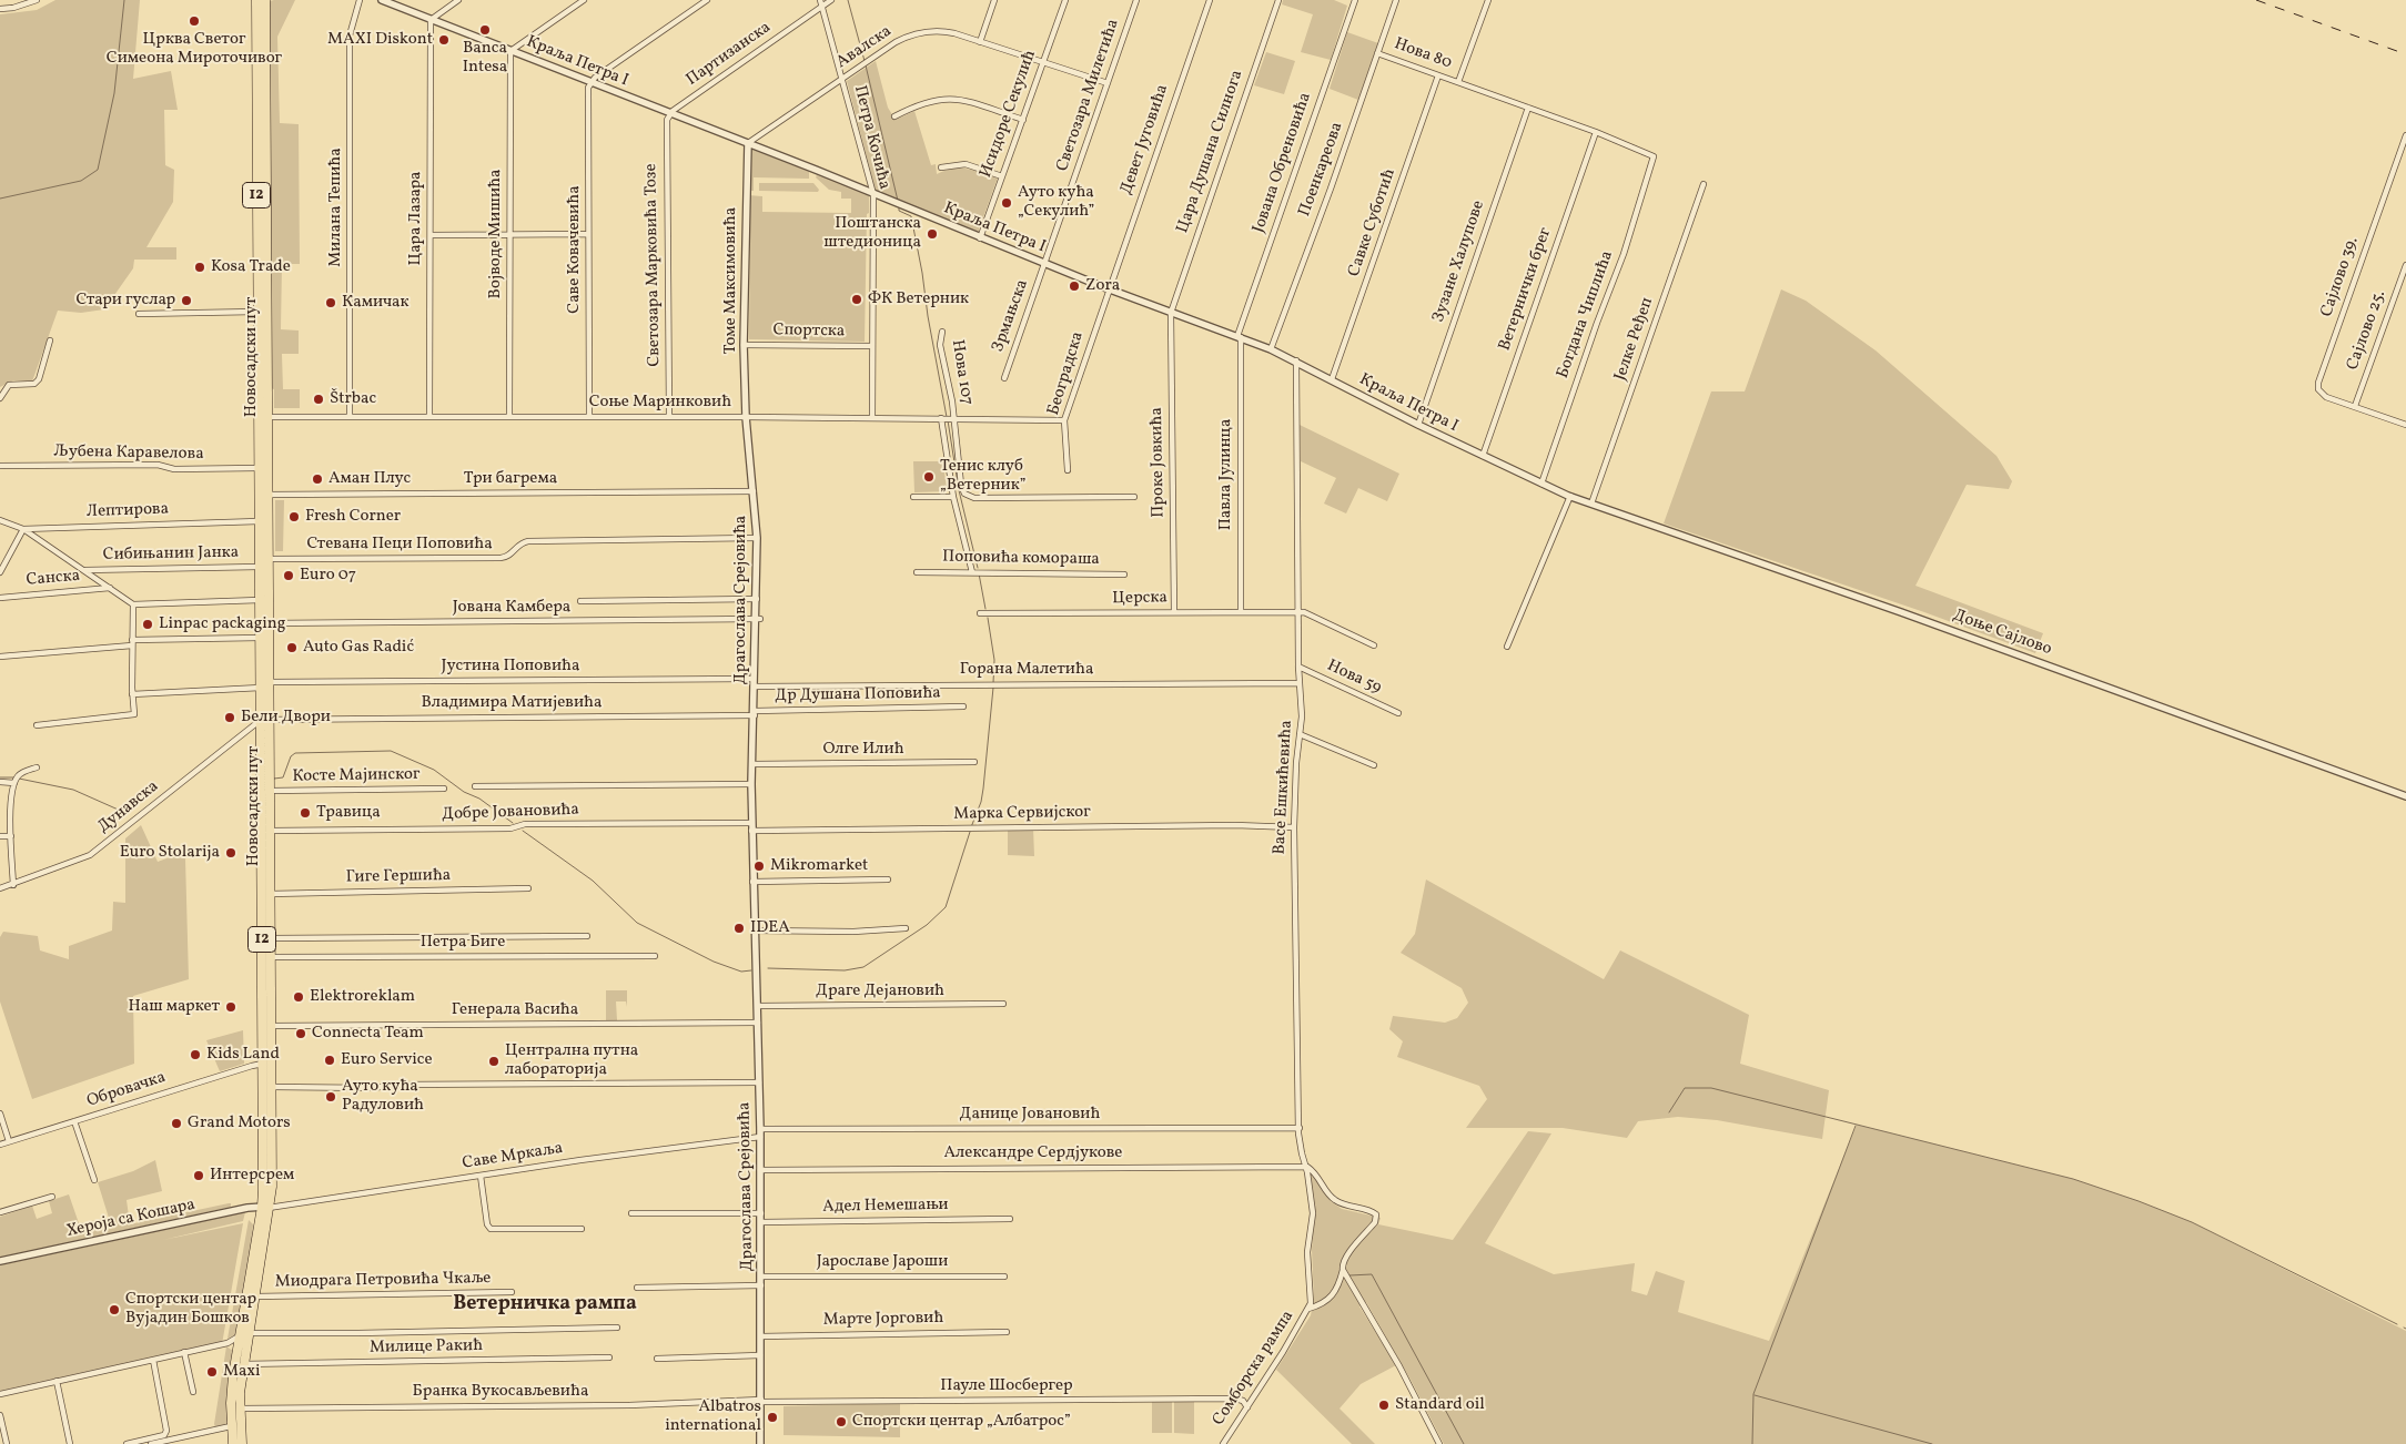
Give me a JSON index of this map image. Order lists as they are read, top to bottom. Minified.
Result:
{"streets":{"main road":["12","Новосадски пут"],"street":["Авалска","Партизанска","Нова 80","Краља Петра I","Светозара Милетића","Исидоре Секулић","Петра Кочића","Девет Југовића","Цара Душана Силнога","Јована Обреновића","Поенкареова","Милана Тепића","Цара Лазара","Савке Суботић","Војводе Мишића","Саве Ковачевића","Зузане Халупове","Светозара Марковића Тозе","Сајлово 39.","Томе Максимовића","Ветернички брег","Богдана Чиплића","Зрмањска","Сајлово 25.","Спортска","Јелке Ређеп","Нова 107","Београдска","Соње Маринковић","Љубена Каравелова","Проке Јовкића","Павла Јулинца","Три багрема","Лептирова","Стевана Пеци Поповића","Сибињанин Јанка","Поповића комораша","Санска","Церска","Драгослава Срејовића","Јована Камбера","Доње Сајлово","Јустина Поповића","Горана Малетића","Нова 59","Др Душана Поповића","Владимира Матијевића","Олге Илић","Косте Мајинског","Васе Ешкићевића","Дунавска","Добре Јовановића","Марка Сервијског","Гиге Гершића","Петра Биге","Драге Дејановић","Генерала Васића","Обровачка","Данице Јовановић","Александре Сердјукове","Саве Мркаља","Адел Немешањи","Хероја са Кошара","Јарославе Јароши","Миодрага Петровића Чкаље","Марте Јорговић","Милице Ракић","Сомборска рампа","Пауле Шосбергер","Бранка Вукосављевића"]},"crossings":[["Авалска","Краља Петра I"],["Авалска","Светозара Милетића"],["Авалска","Исидоре Секулић"],["Авалска","Петра Кочића"],["Авалска","Томе Максимовића"],["Партизанска","Краља Петра I"],["Партизанска","Петра Кочића"],["Партизанска","Светозара Марковића Тозе"],["Нова 80","Поенкареова"],["Нова 80","Савке Суботић"],["Нова 80","Зузане Халупове"],["Нова 80","Ветернички брег"],["Нова 80","Богдана Чиплића"],["Краља Петра I","Светозара Милетића"],["Краља Петра I","Исидоре Секулић"],["Краља Петра I","Петра Кочића"],["Краља Петра I","Девет Југовића"],["Краља Петра I","Цара Душана Силнога"],["Краља Петра I","Јована Обреновића"],["Краља Петра I","Поенкареова"],["Краља Петра I","Цара Лазара"],["Краља Петра I","Савке Суботић"],["Краља Петра I","Војводе Мишића"],["Краља Петра I","Саве Ковачевића"],["Краља Петра I","Зузане Халупове"],["Краља Петра I","Светозара Марковића Тозе"],["Краља Петра I","Томе Максимовића"],["Краља Петра I","Ветернички брег"],["Краља Петра I","Богдана Чиплића"],["Краља Петра I","Зрмањска"],["Краља Петра I","Јелке Ређеп"],["Краља Петра I","Београдска"],["Краља Петра I","Проке Јовкића"],["Краља Петра I","Павла Јулинца"],["Краља Петра I","Доње Сајлово"],["Краља Петра I","Васе Ешкићевића"],["Светозара Милетића","Зрмањска"],["Петра Кочића","Спортска"],["Петра Кочића","Соње Маринковић"],["Девет Југовића","Београдска"],["Цара Душана Силнога","Проке Јовкића"],["Јована Обреновића","Павла Јулинца"],["Милана Тепића","Соње Маринковић"],["Цара Лазара","Соње Маринковић"],["Војводе Мишића","Соње Маринковић"],["Саве Ковачевића","Соње Маринковић"],["Светозара Марковића Тозе","Соње Маринковић"],["Сајлово 39.","Сајлово 25."],["Томе Максимовића","Спортска"],["Томе Максимовића","Соње Маринковић"],["Томе Максимовића","Драгослава Срејовића"],["Јелке Ређеп","Доње Сајлово"],["Новосадски пут","Соње Маринковић"],["Новосадски пут","Љубена Каравелова"],["Новосадски пут","Три багрема"],["Новосадски пут","Лептирова"],["Новосадски пут","Стевана Пеци Поповића"],["Новосадски пут","Сибињанин Јанка"],["Новосадски пут","Јована Камбера"],["Новосадски пут","Јустина Поповића"],["Новосадски пут","Владимира Матијевића"],["Новосадски пут","Косте Мајинског"],["Новосадски пут","Дунавска"],["Новосадски пут","Добре Јовановића"],["Новосадски пут","Гиге Гершића"],["Новосадски пут","Петра Биге"],["Новосадски пут","Генерала Васића"],["Новосадски пут","Обровачка"],["Новосадски пут","Саве Мркаља"],["Новосадски пут","Хероја са Кошара"],["Новосадски пут","Миодрага Петровића Чкаље"],["Новосадски пут","Милице Ракић"],["Новосадски пут","Бранка Вукосављевића"],["Нова 107","Соње Маринковић"],["Београдска","Соње Маринковић"],["Соње Маринковић","Драгослава Срејовића"],["Проке Јовкића","Церска"],["Павла Јулинца","Церска"],["Три багрема","Драгослава Срејовића"],["Стевана Пеци Поповића","Драгослава Срејовића"],["Церска","Васе Ешкићевића"],["Драгослава Срејовића","Јована Камбера"],["Драгослава Срејовића","Јустина Поповића"],["Драгослава Срејовића","Горана Малетића"],["Драгослава Срејовића","Др Душана Поповића"],["Драгослава Срејовића","Владимира Матијевића"],["Драгослава Срејовића","Олге Илић"],["Драгослава Срејовића","Добре Јовановића"],["Драгослава Срејовића","Марка Сервијског"],["Драгослава Срејовића","Драге Дејановић"],["Драгослава Срејовића","Генерала Васића"],["Драгослава Срејовића","Данице Јовановић"],["Драгослава Срејовића","Александре Сердјукове"],["Драгослава Срејовића","Саве Мркаља"],["Драгослава Срејовића","Адел Немешањи"],["Драгослава Срејовића","Јарославе Јароши"],["Драгослава Срејовића","Марте Јорговић"],["Драгослава Срејовића","Пауле Шосбергер"],["Драгослава Срејовића","Бранка Вукосављевића"],["Јустина Поповића","Горана Малетића"],["Горана Малетића","Васе Ешкићевића"],["Нова 59","Васе Ешкићевића"],["Др Душана Поповића","Владимира Матијевића"],["Владимира Матијевића","Дунавска"],["Васе Ешкићевића","Марка Сервијског"],["Васе Ешкићевића","Данице Јовановић"],["Васе Ешкићевића","Александре Сердјукове"],["Васе Ешкићевића","Сомборска рампа"],["Добре Јовановића","Марка Сервијског"],["Саве Мркаља","Хероја са Кошара"],["Сомборска рампа","Пауле Шосбергер"],["Пауле Шосбергер","Бранка Вукосављевића"]],"districts":["Ветерничка рампа"],"places":["Црква Светог Симеона Мироточивог","Banca Intesa","MAXI Diskont","Ауто кућа „Секулић”","Поштанска штедионица","Kosa Trade","Zora","ФК Ветерник","Стари гуслар","Камичак","Štrbac","Тенис клуб „Ветерник”","Аман Плус","Fresh Corner","Euro 07","Linpac packaging","Auto Gas Radić","Бели Двори","Травица","Euro Stolarija","Mikromarket","IDEA","Elektroreklam","Наш маркет","Connecta Team","Kids Land","Euro Service","Централна путна лабораторија","Ауто кућа Радуловић","Grand Motors","Интерсрем","Спортски центар Вујадин Бошков","Maxi","Standard oil","Albatros international","Спортски центар „Албатрос”"]}
